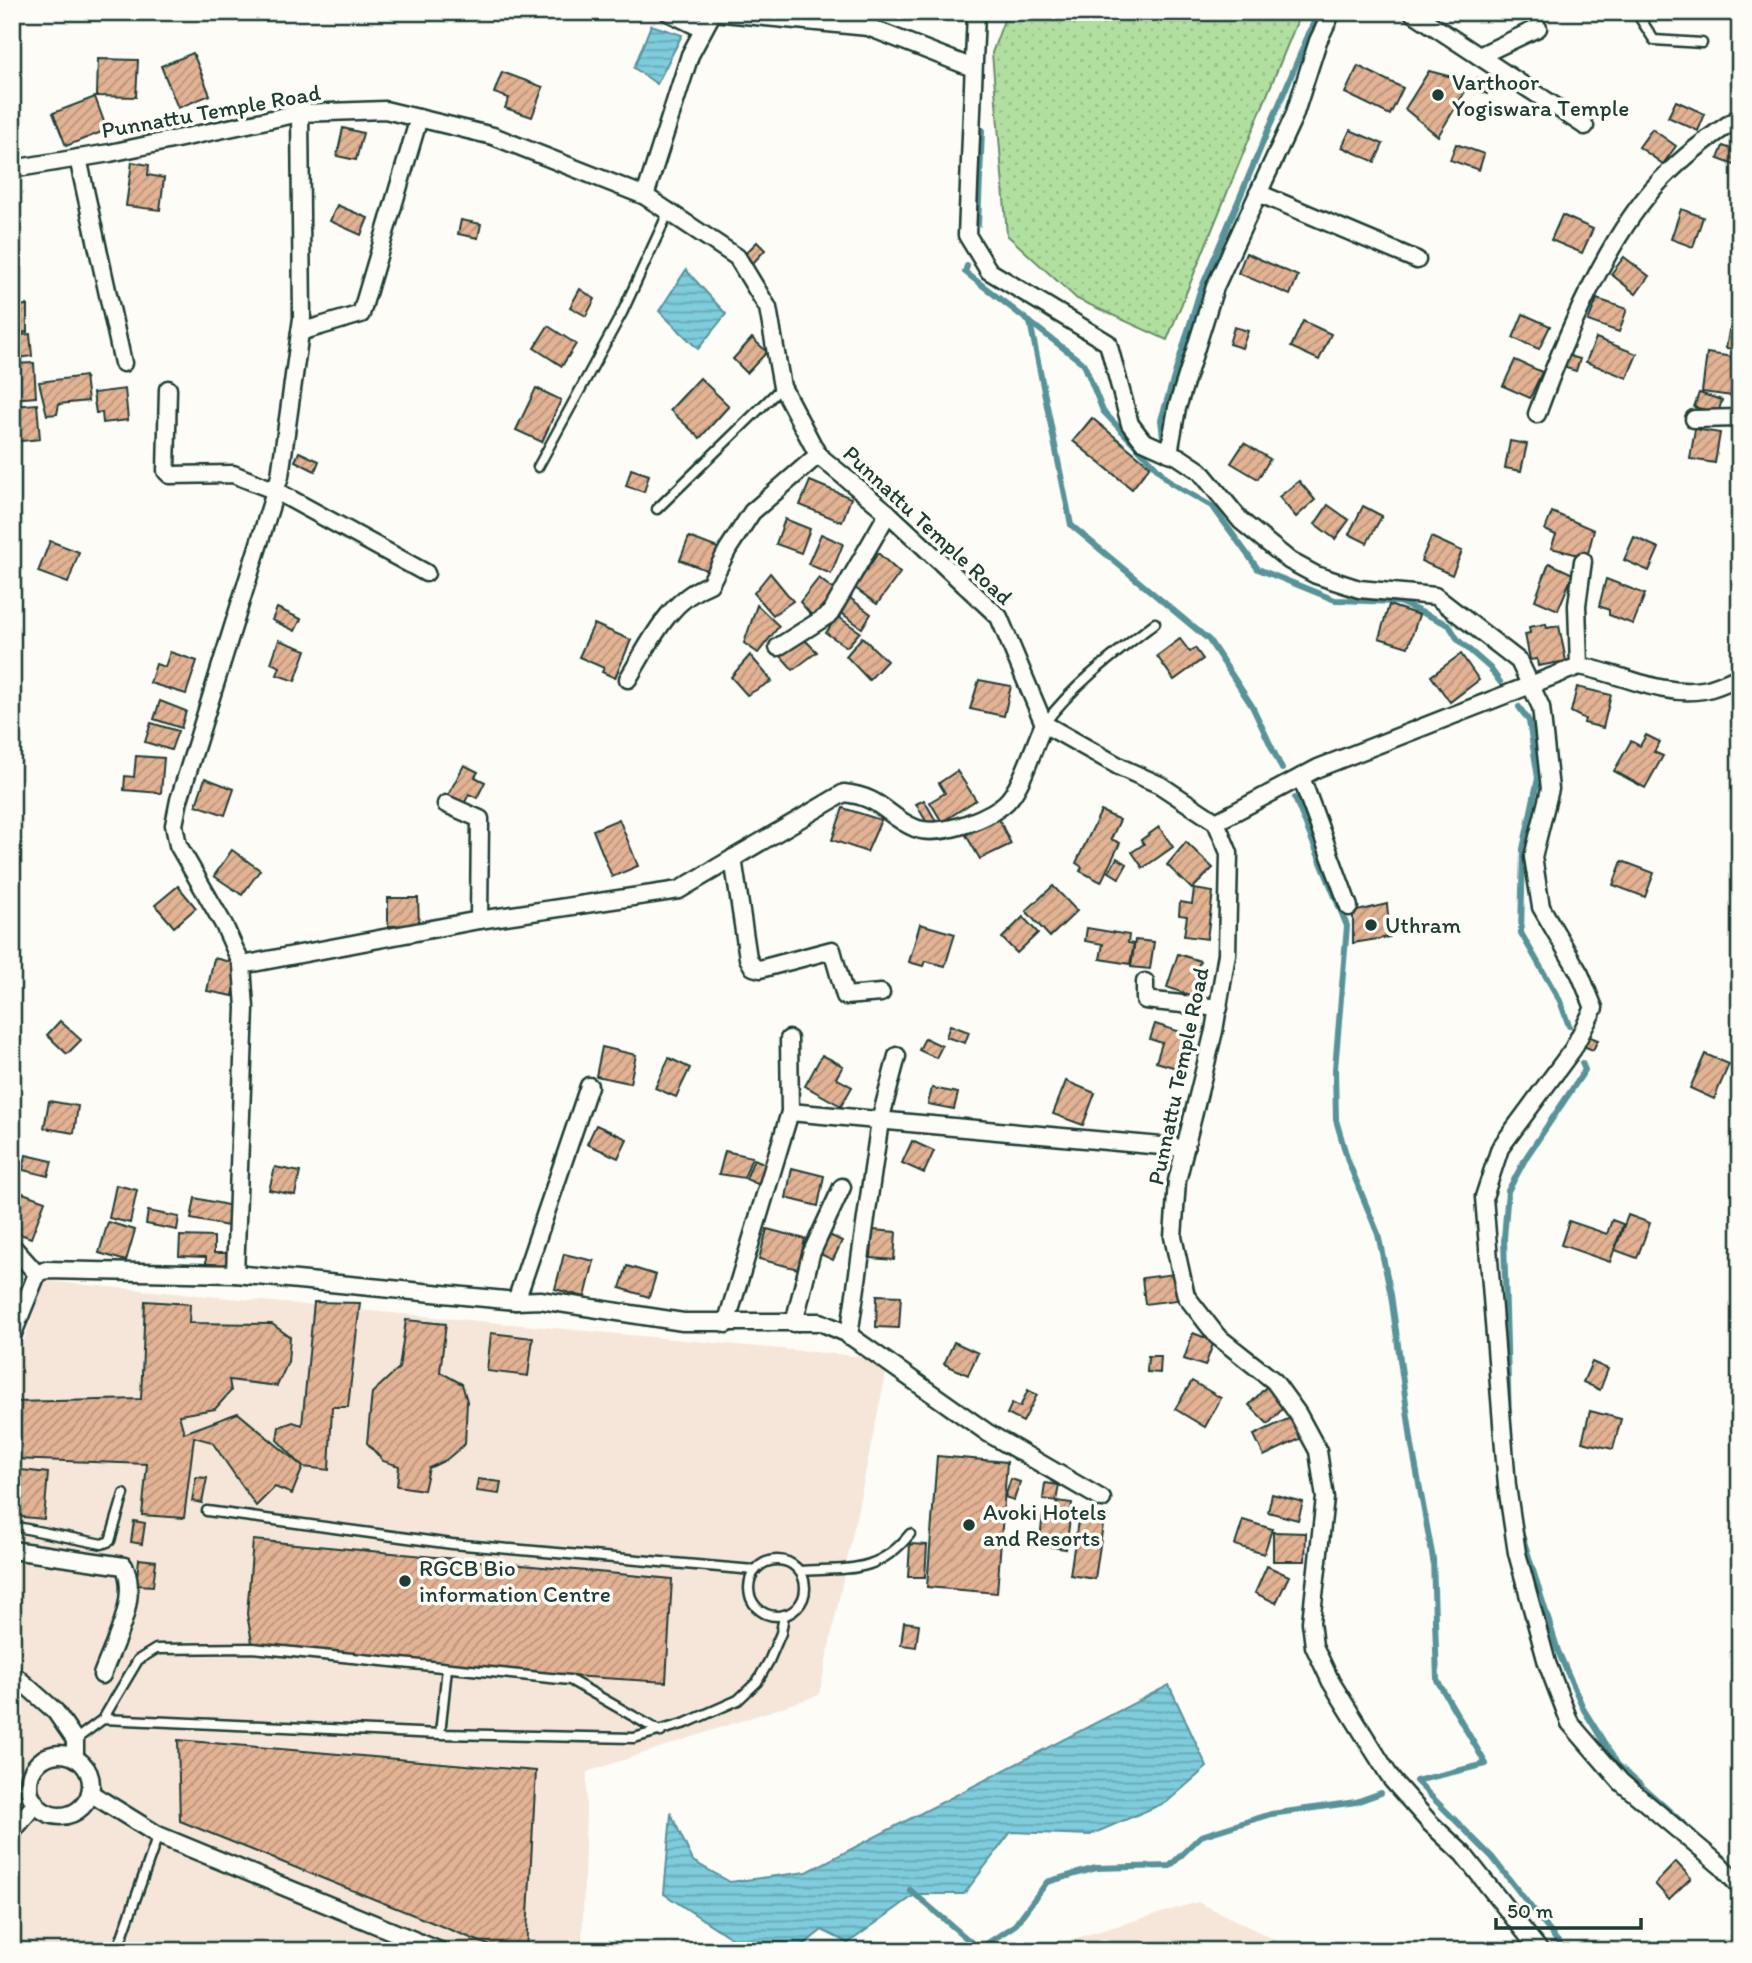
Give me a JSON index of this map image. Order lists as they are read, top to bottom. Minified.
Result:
{"streets":{"street":["Punnattu Temple Road"]},"places":["Varthoor Yogiswara Temple","Uthram","Avoki Hotels and Resorts","RGCB Bio information Centre"],"scale_bar":"50 m"}
